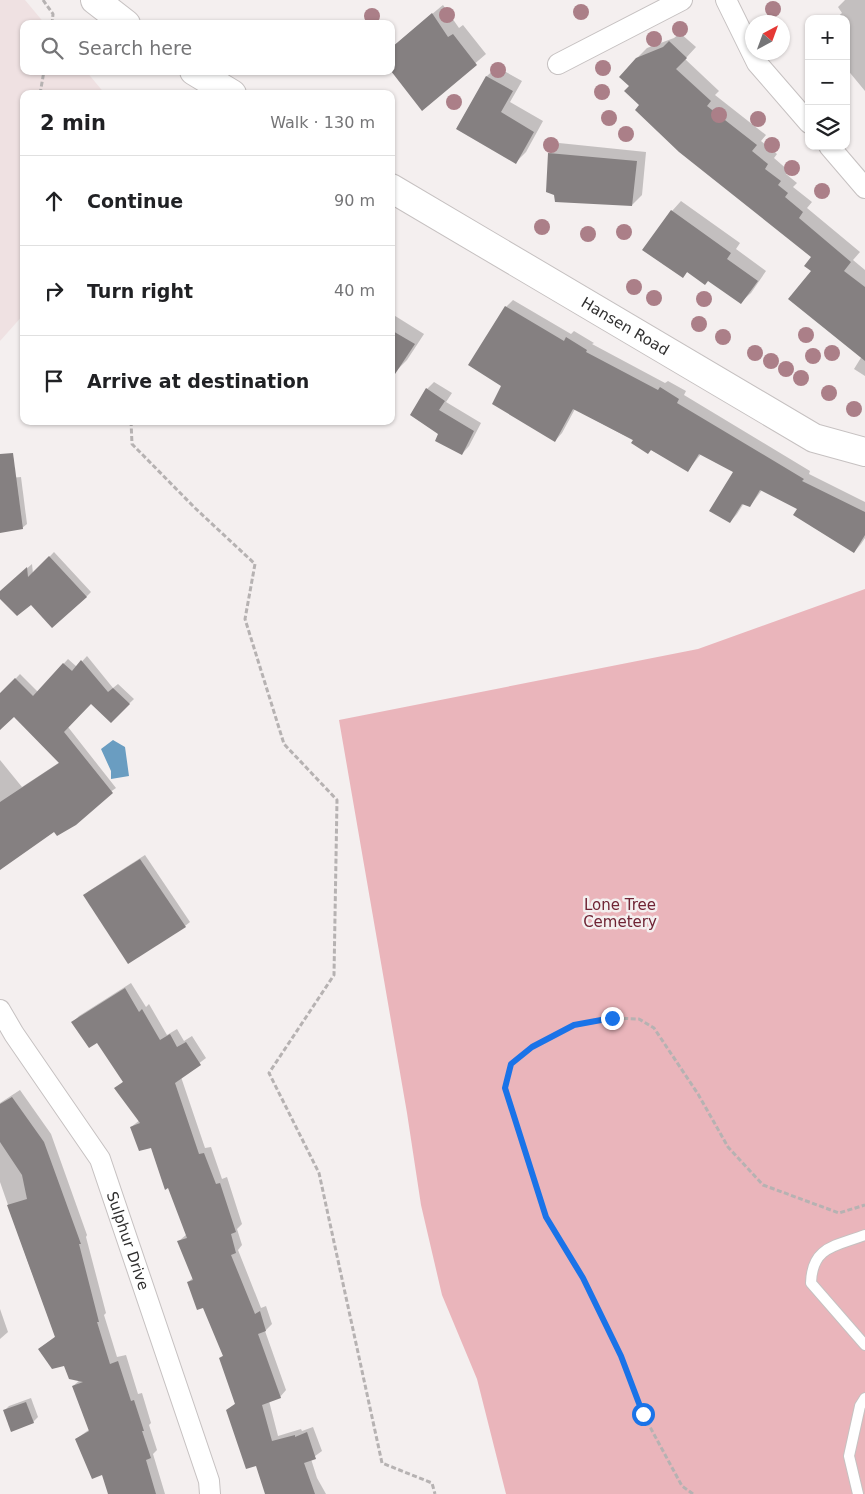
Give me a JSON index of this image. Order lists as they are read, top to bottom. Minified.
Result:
{"streets":{"street":["Hansen Road","Sulphur Drive"]},"parks":["Lone Tree Cemetery"],"north":"top right","page":{"map_buttons":["+","−"],"search":"Search here","heading":["2 min","Walk · 130 m"],"list":[["Continue","90 m"],["Turn right","40 m"],"Arrive at destination"]}}
